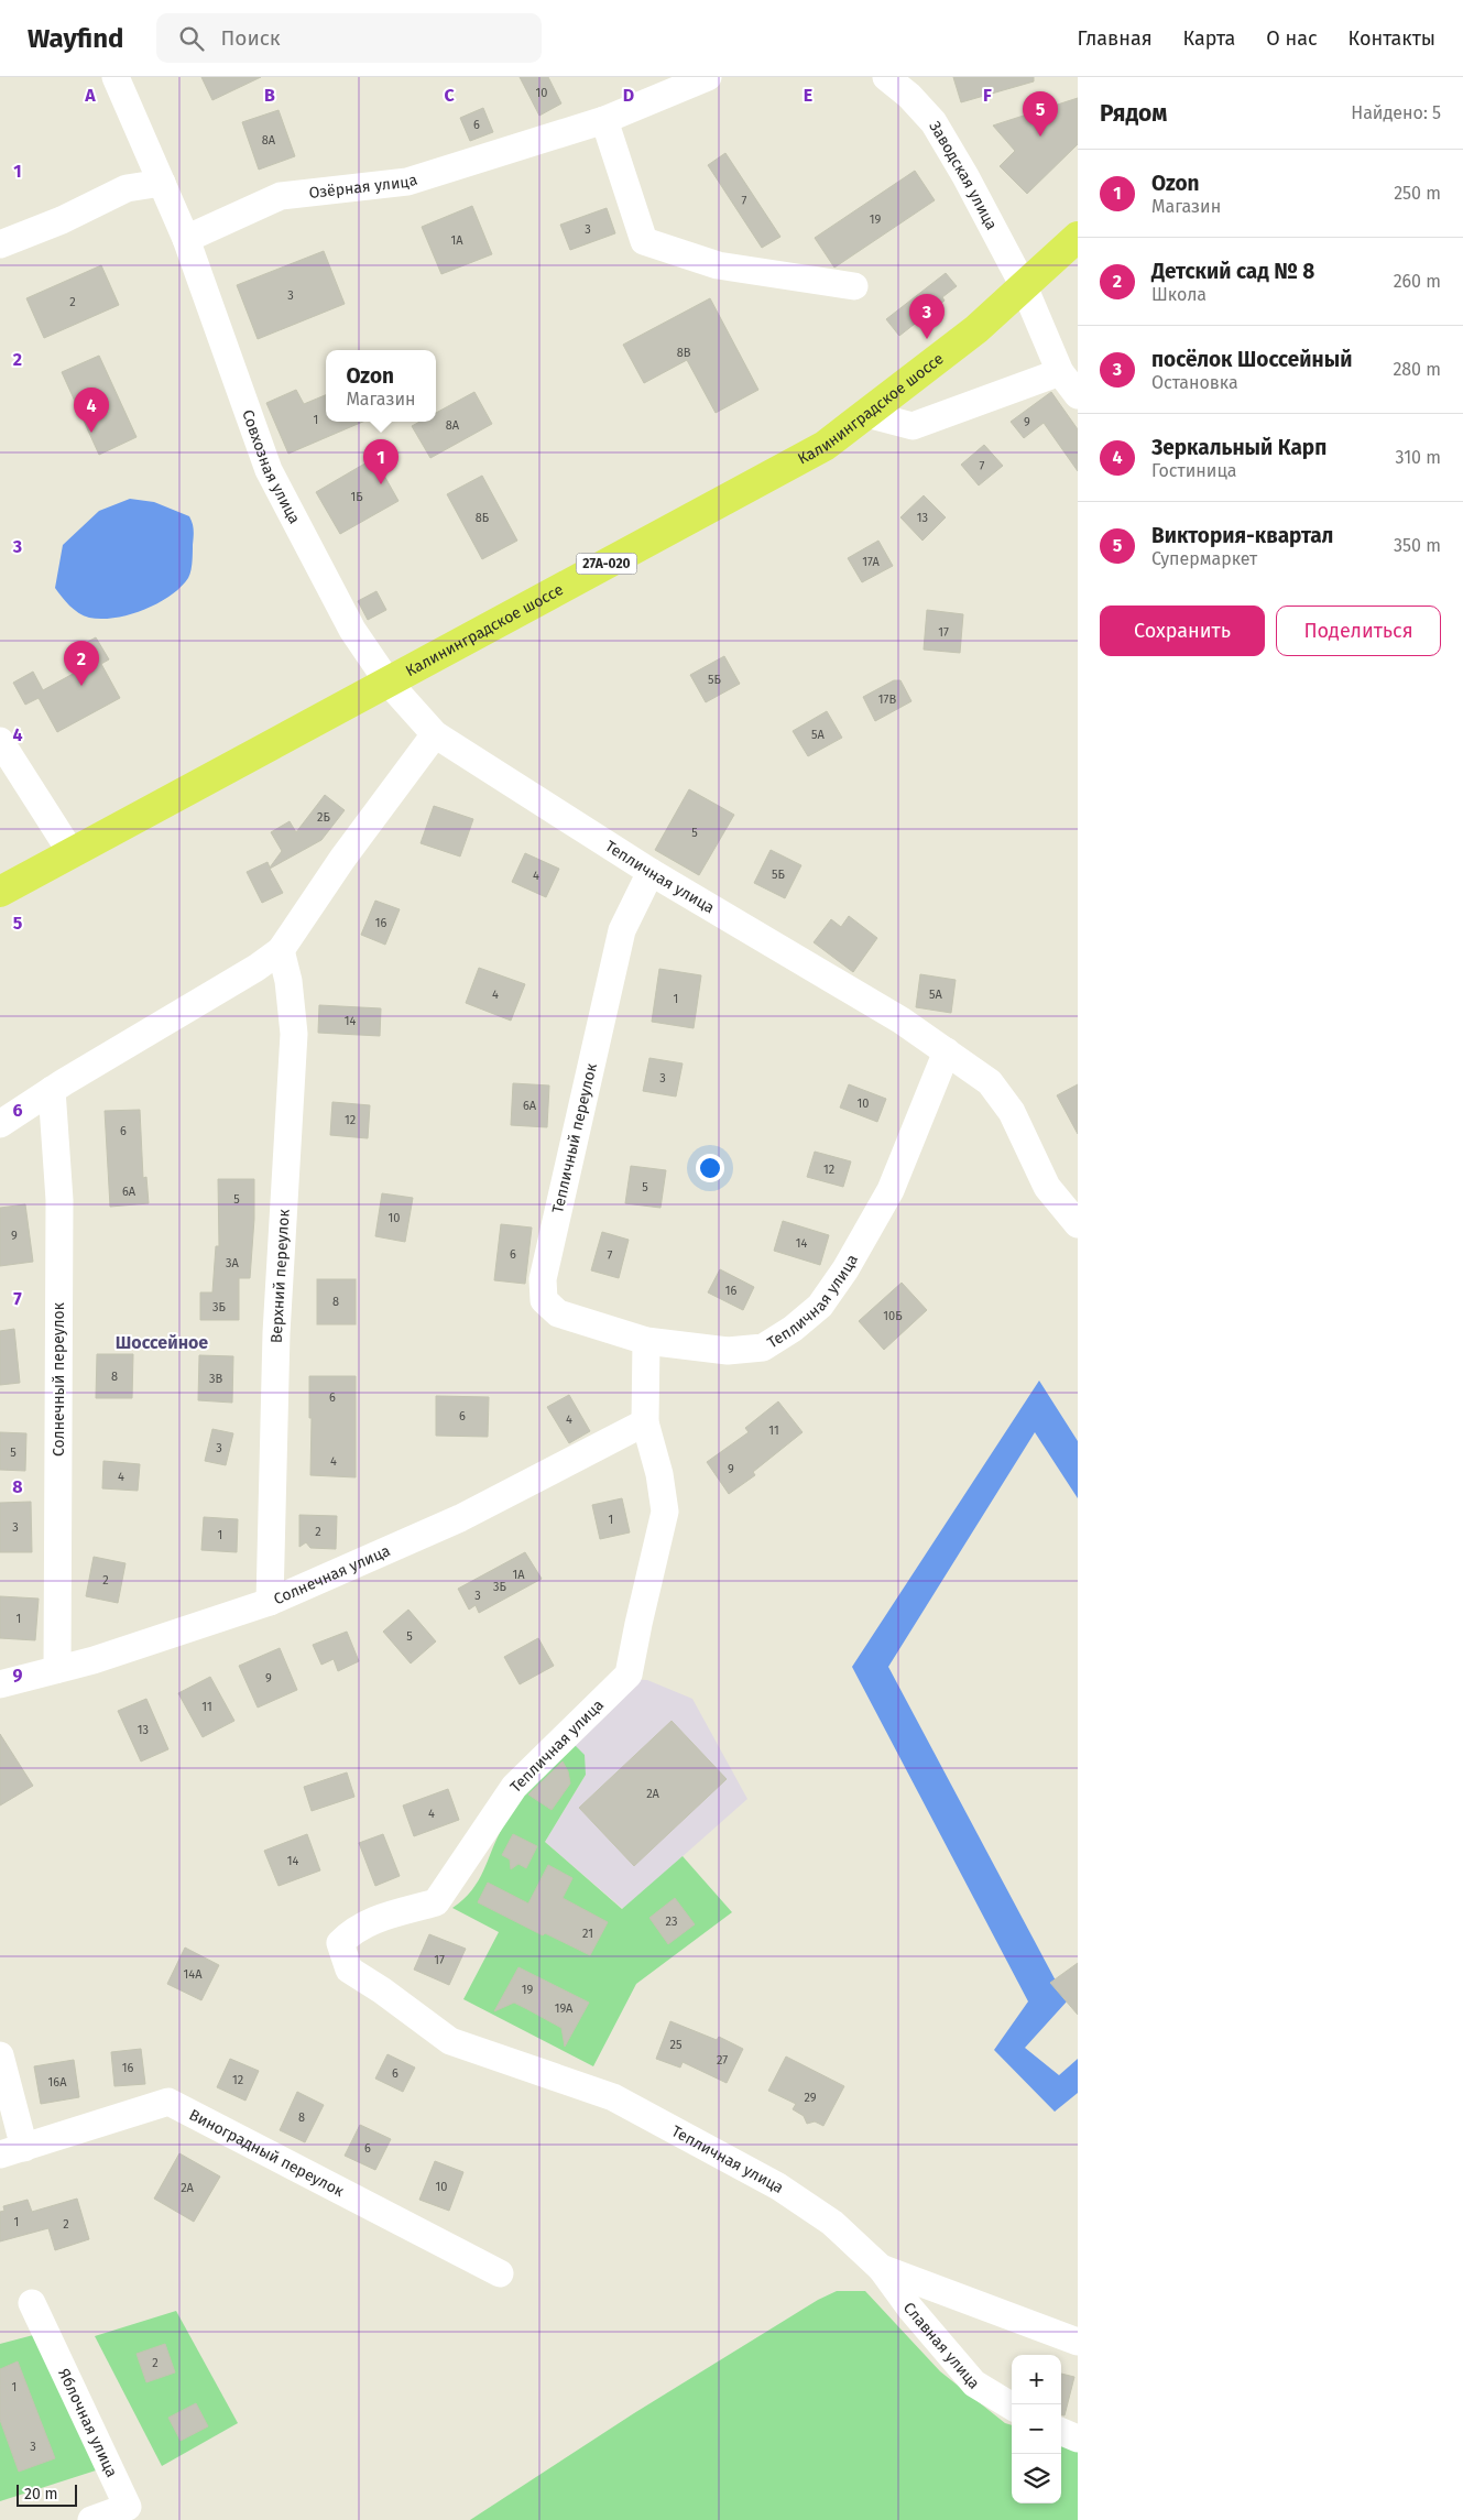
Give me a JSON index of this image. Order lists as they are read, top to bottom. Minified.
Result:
{"streets":{"main road":["Калининградское шоссе","27А-020"],"street":["Заводская улица","Озёрная улица","Совхозная улица","Тепличная улица","Тепличный переулок","Верхний переулок","Солнечный переулок","Солнечная улица","Виноградный переулок","Славная улица","Яблочная улица"]},"crossings":[["Заводская улица","Калининградское шоссе"],["Озёрная улица","Совхозная улица"],["Калининградское шоссе","Совхозная улица"],["Калининградское шоссе","Тепличная улица"],["Совхозная улица","Тепличная улица"],["Тепличная улица","Тепличный переулок"],["Тепличная улица","Солнечная улица"],["Тепличная улица","Славная улица"],["Верхний переулок","Солнечная улица"],["Солнечный переулок","Солнечная улица"]],"districts":["Шоссейное"],"house_numbers":["10","6","8А","7","19","3","1А","3","2","8В","1","9","8А","7","1Б","8Б","13","17А","17","5Б","17В","5А","2Б","5","5Б","4","16","4","5А","1","14","3","10","6А","12","6","12","5","6А","5","10","9","14","6","7","3А","16","8","3Б","10Б","8","3В","6","6","4","11","3","5","4","9","4","1","3","2","1","1А","2","3Б","3","1","5","9","11","13","2А","4","14","23","21","17","14А","19","19А","25","27","16","6","12","16А","29","8","6","10","2А","1","2","2","1","3"],"scale_bar":"20 m","page":{"header":"Wayfind","search":"Поиск","nav":["Главная","Карта","О нас","Контакты"],"heading":["Рядом","Найдено: 5"],"pins":["5","3","4","1","2"],"list":[{"mark":"1","name":"Ozon","note":"Магазин","value":"250 m"},{"mark":"2","name":"Детский сад № 8","note":"Школа","value":"260 m"},{"mark":"3","name":"посёлок Шоссейный","note":"Остановка","value":"280 m"},{"mark":"4","name":"Зеркальный Карп","note":"Гостиница","value":"310 m"},{"mark":"5","name":"Виктория-квартал","note":"Супермаркет","value":"350 m"}],"popup":["Ozon","Магазин"],"buttons":["Сохранить","Поделиться"],"map_buttons":["+","−"],"scale":"20 m"},"grid":{"columns":["A","B","C","D","E","F"],"rows":["1","2","3","4","5","6","7","8","9"]}}
